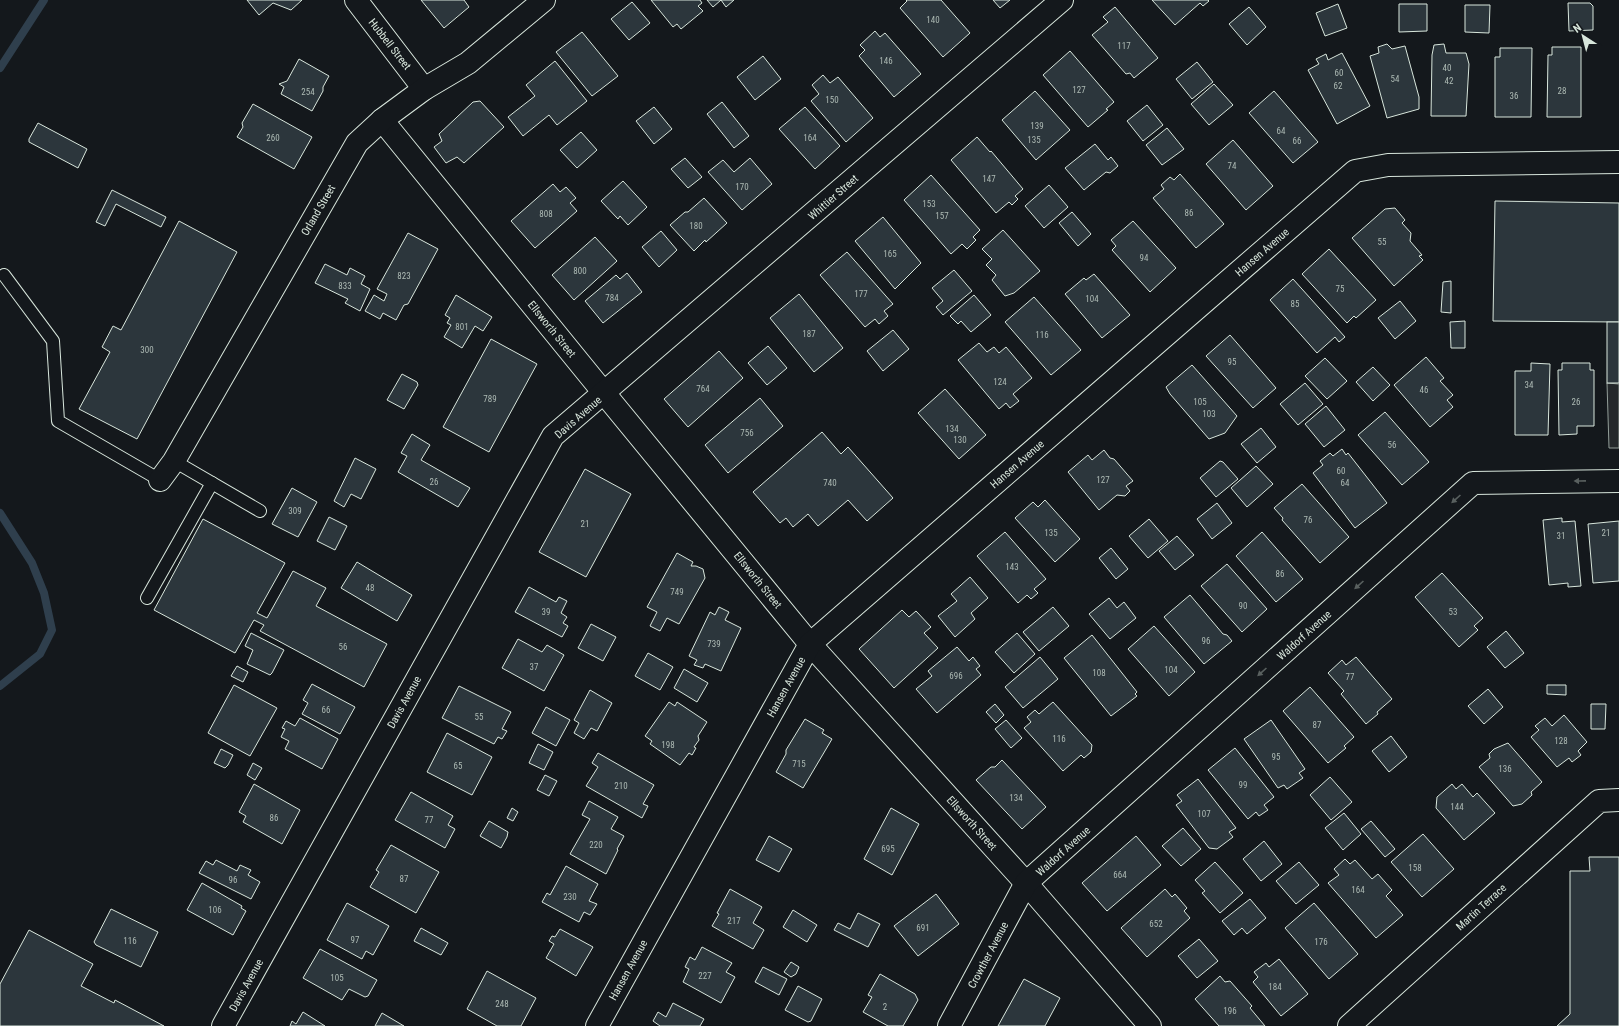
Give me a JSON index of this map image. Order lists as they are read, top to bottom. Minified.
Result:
{"streets":{"street":["Hubbell Street","Whittier Street","Orland Street","Hansen Avenue","Ellsworth Street","Davis Avenue","Waldorf Avenue","Martin Terrace","Crowther Avenue"]},"crossings":[["Hubbell Street","Orland Street"],["Whittier Street","Ellsworth Street"],["Whittier Street","Davis Avenue"],["Orland Street","Ellsworth Street"],["Hansen Avenue","Ellsworth Street"],["Ellsworth Street","Davis Avenue"],["Ellsworth Street","Waldorf Avenue"],["Ellsworth Street","Crowther Avenue"],["Waldorf Avenue","Crowther Avenue"]],"one_way":["Waldorf Avenue"],"house_numbers":["140","117","146","40","60","54","42","62","127","28","254","36","150","139","64","260","164","135","66","74","147","170","153","86","808","157","180","55","165","94","800","823","833","75","177","784","104","85","801","187","116","300","95","124","34","764","46","789","105","26","103","134","756","130","56","60","127","26","740","64","309","76","21","135","21","31","143","86","48","749","90","39","53","96","739","56","37","104","108","696","77","66","55","87","116","128","198","95","715","65","136","99","210","134","144","107","86","77","220","695","158","664","87","96","164","230","106","217","652","691","97","116","176","227","105","184","248","2","196"],"north":"top left"}
